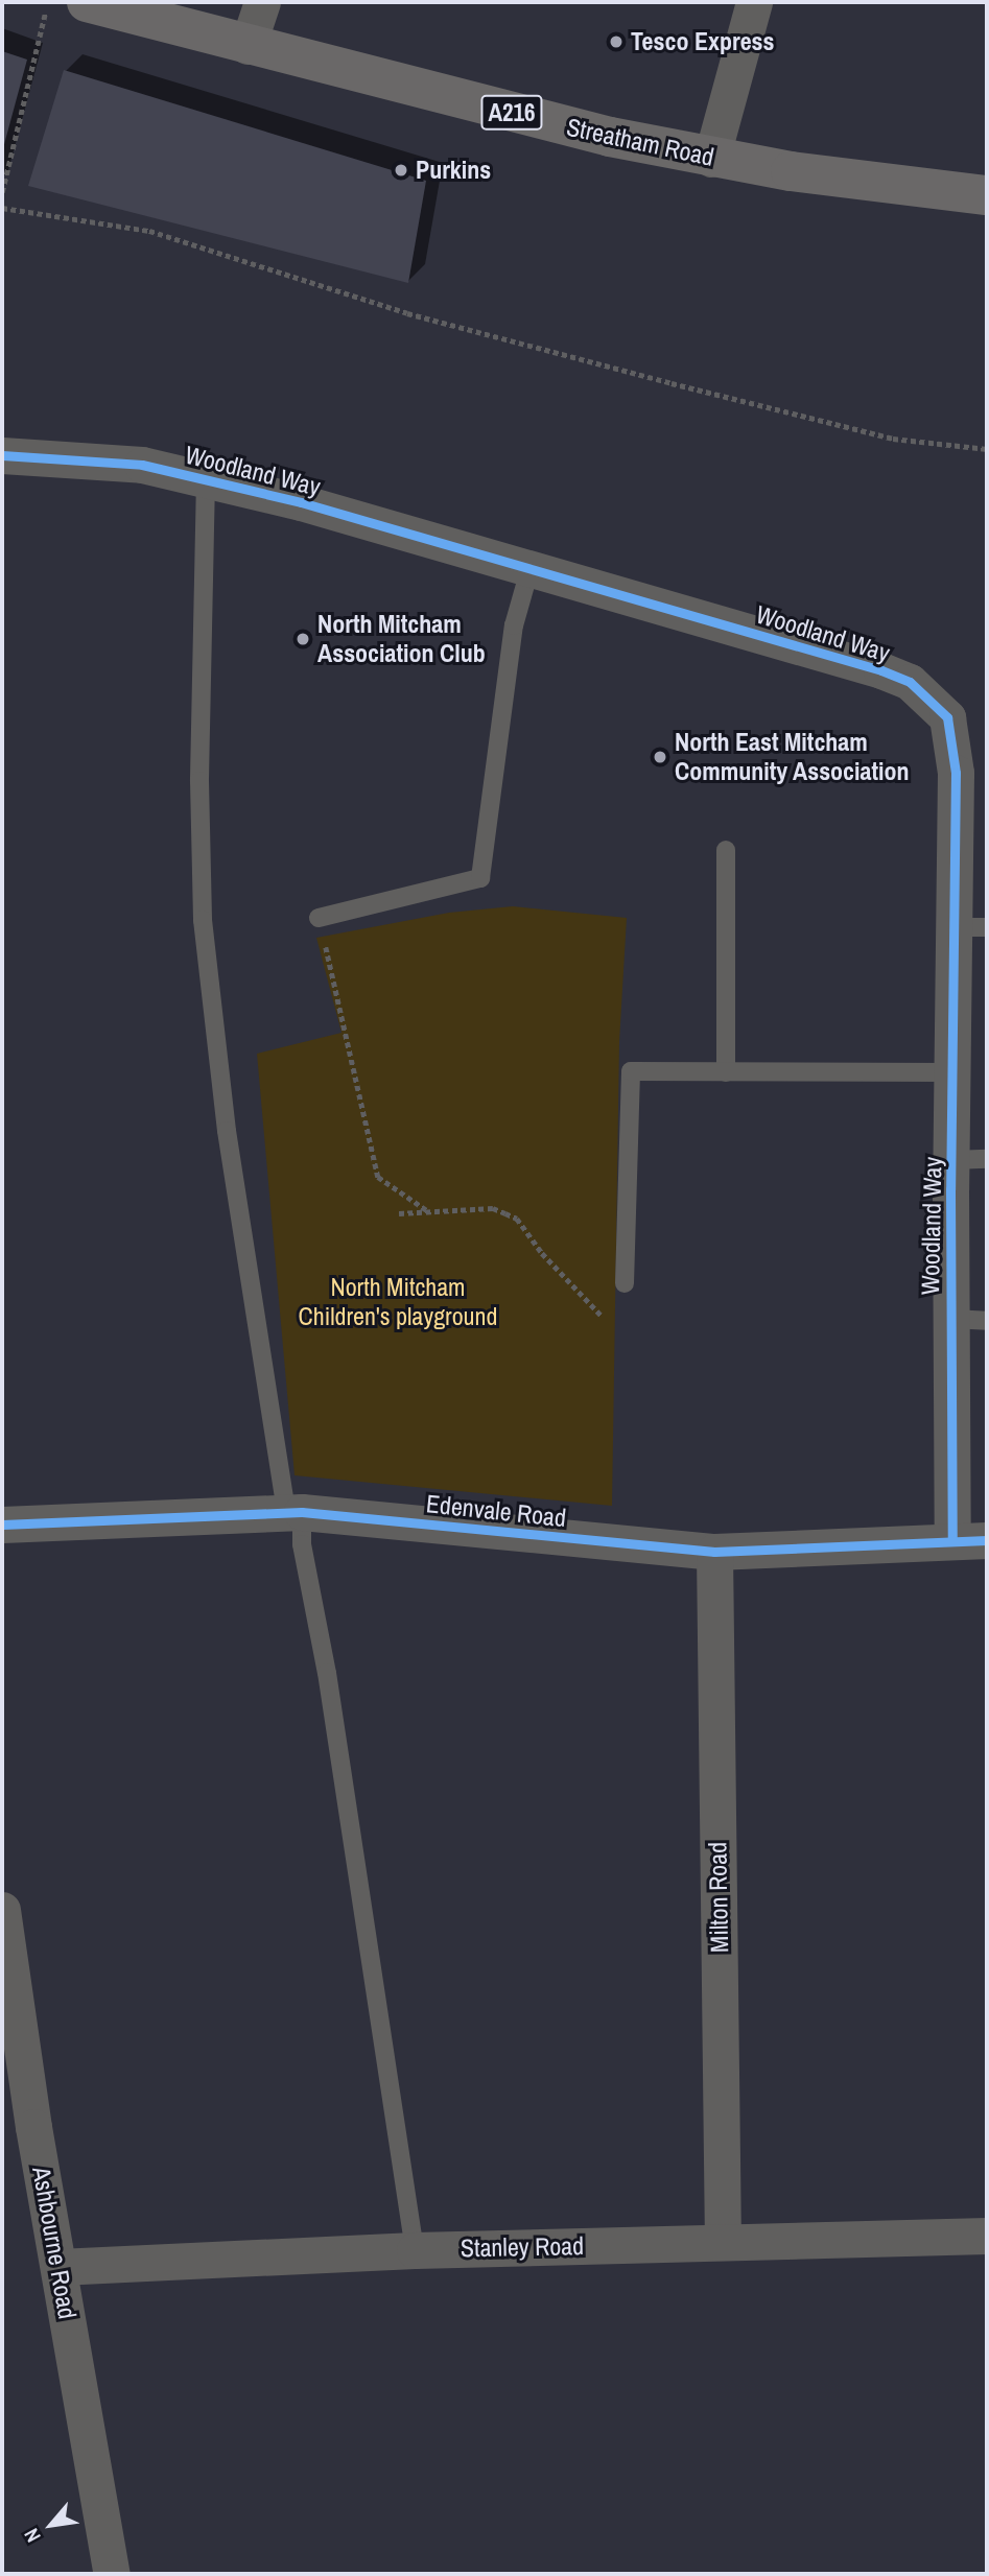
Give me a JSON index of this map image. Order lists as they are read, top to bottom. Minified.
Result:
{"streets":{"main road":["A216","Streatham Road"],"street":["Woodland Way","Edenvale Road","Milton Road","Ashbourne Road","Stanley Road"]},"crossings":[["Woodland Way","Edenvale Road"],["Edenvale Road","Milton Road"],["Milton Road","Stanley Road"],["Ashbourne Road","Stanley Road"]],"parks":["North Mitcham Children's playground"],"places":["Tesco Express","Purkins","North Mitcham Association Club","North East Mitcham Community Association"],"north":"bottom left"}
